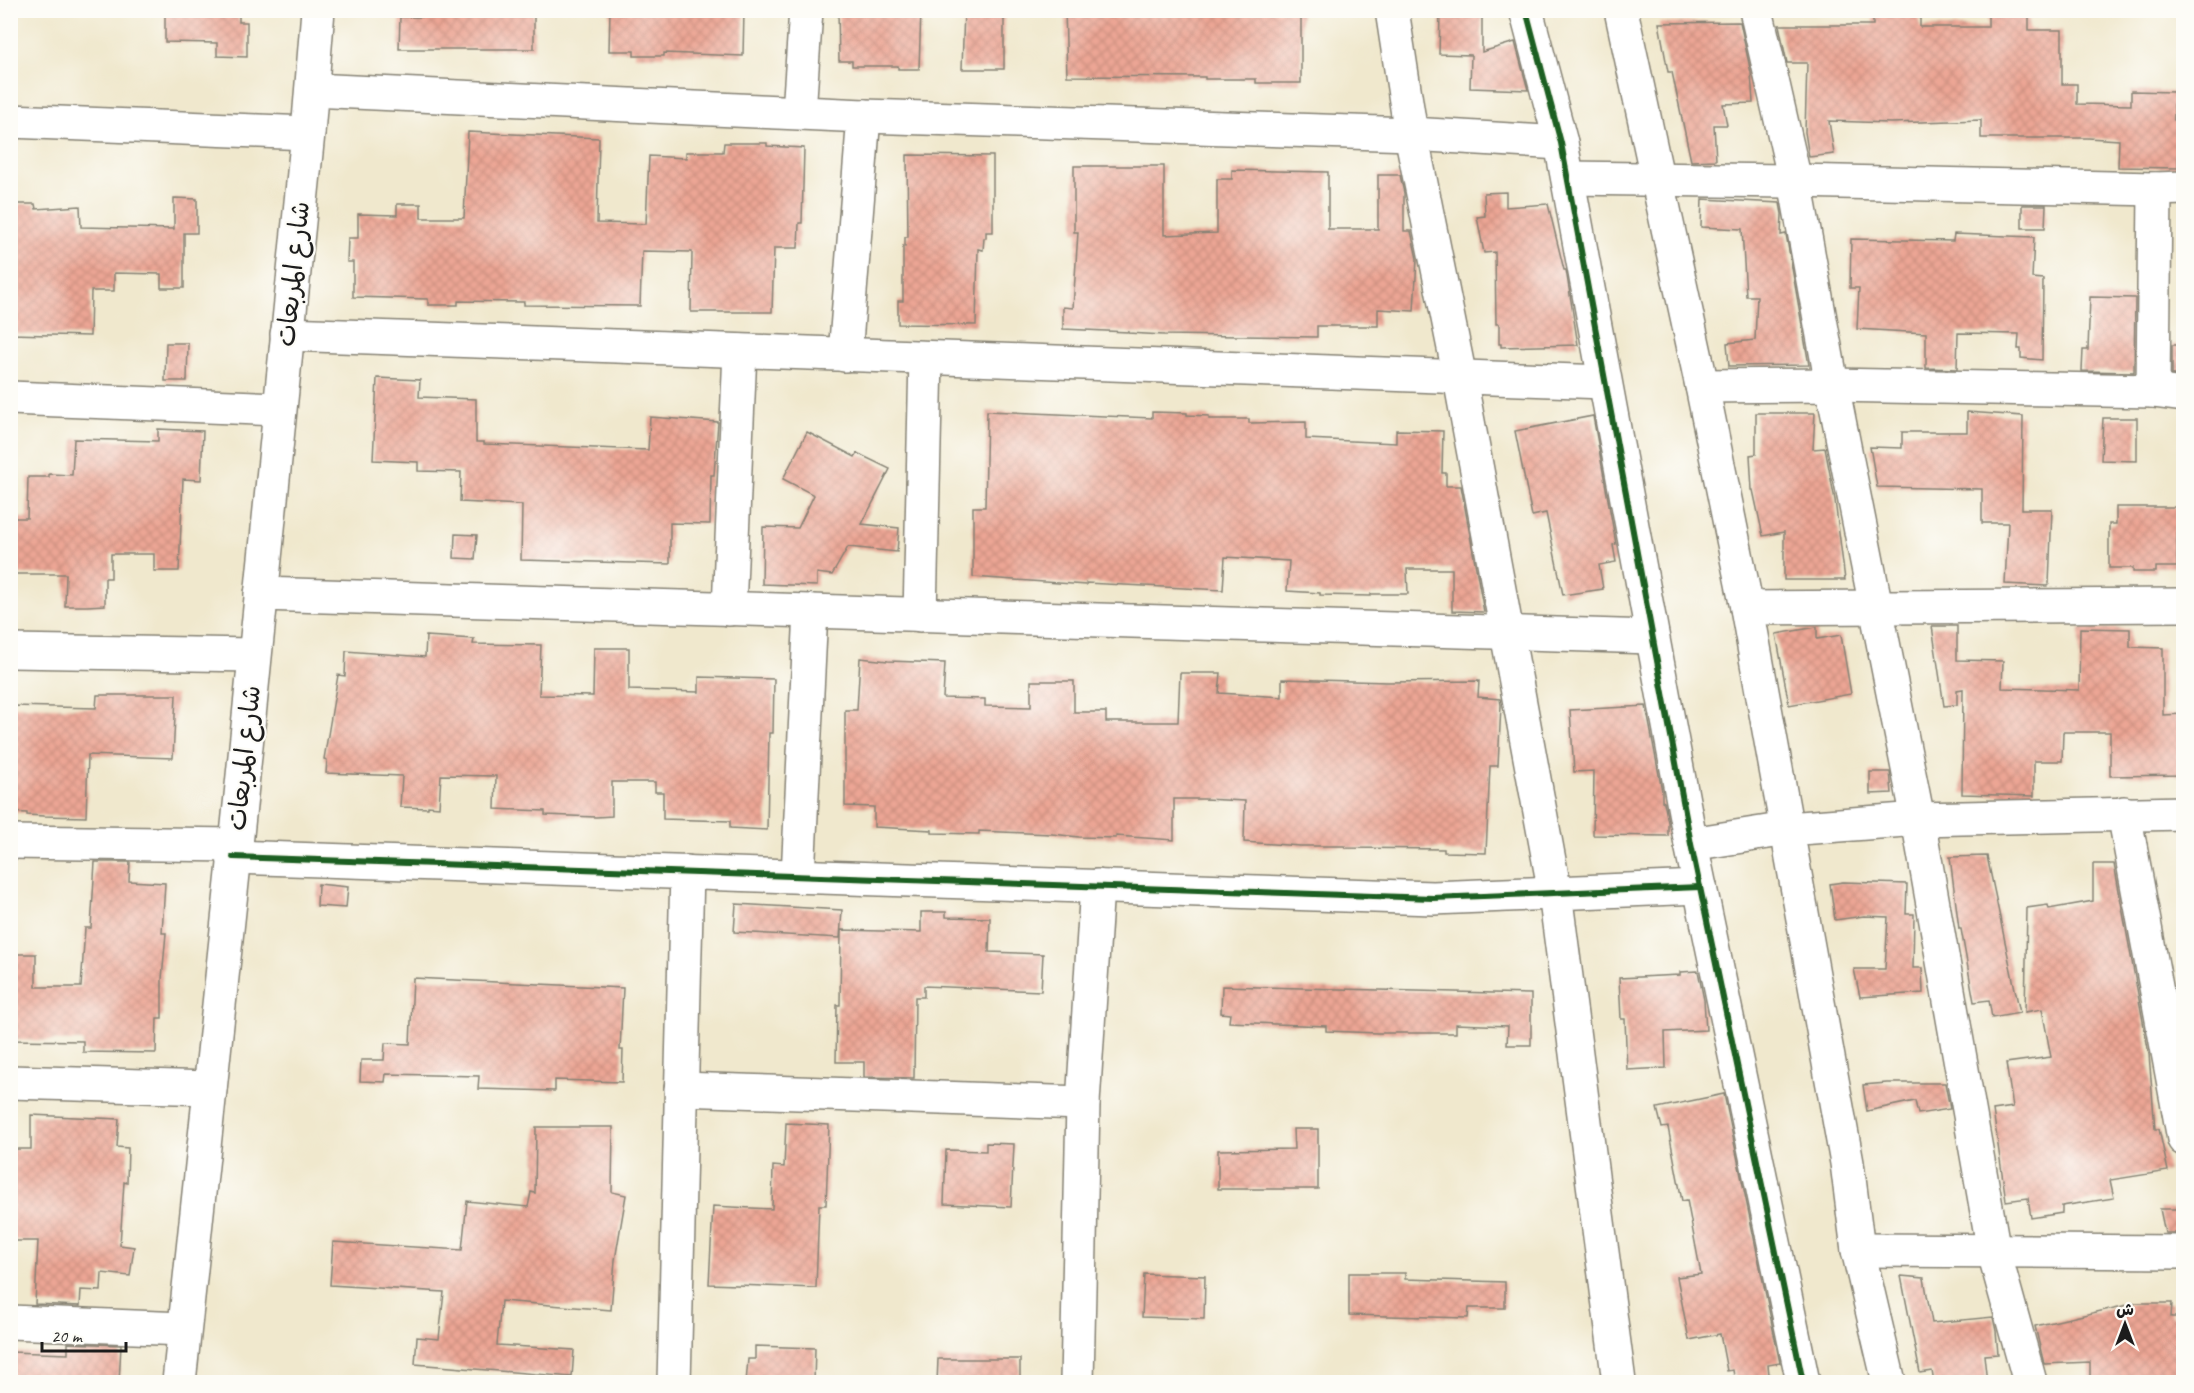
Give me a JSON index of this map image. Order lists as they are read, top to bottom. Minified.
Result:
{"streets":{"street":["شارع المربعات"]},"scale_bar":"20 m","north":"top"}
